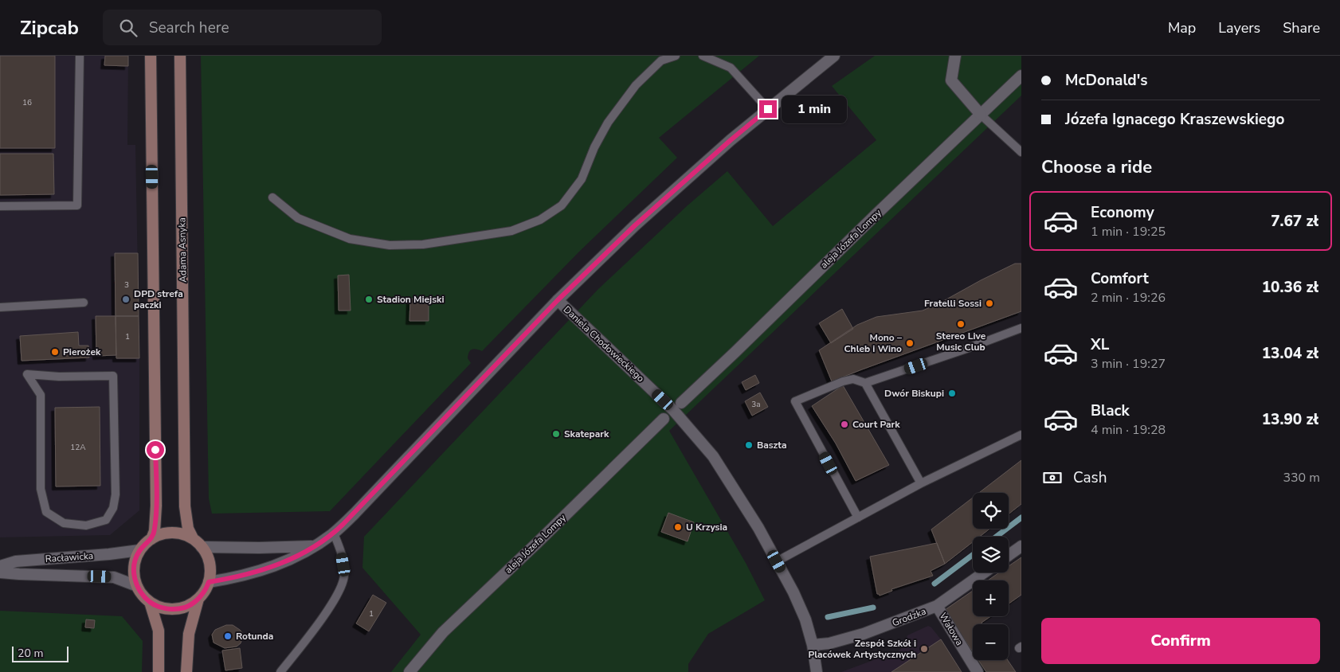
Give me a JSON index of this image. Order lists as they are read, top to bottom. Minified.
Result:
{"streets":{"main road":["Adama Asnyka"],"street":["aleja Józefa Lompy","Daniela Chodowieckiego","Racławicka","Grodzka","Wałowa"]},"crossings":[["Adama Asnyka","Racławicka"],["Daniela Chodowieckiego","Grodzka"],["Grodzka","Wałowa"]],"places":["DPD strefa paczki","Stadion Miejski","Fratelli Sossi","Stereo Live Music Club","Mono – Chleb i Wino","Pierożek","Dwór Biskupi","Court Park","Skatepark","Baszta","U Krzysia","Rotunda","Zespół Szkół i Placówek Artystycznych"],"house_numbers":["16","3","1","3a","12A","1"],"scale_bar":"20 m","page":{"header":"Zipcab","search":"Search here","nav":["Map","Layers","Share"],"banner":["McDonald's","Józefa Ignacego Kraszewskiego"],"bubble":"1 min","heading":"Choose a ride","list":[{"name":"Economy","note":"1 min · 19:25","value":"7.67 zł"},{"name":"Comfort","note":"2 min · 19:26","value":"10.36 zł"},{"name":"XL","note":"3 min · 19:27","value":"13.04 zł"},{"name":"Black","note":"4 min · 19:28","value":"13.90 zł"}],"pay":["Cash","330 m"],"map_buttons":["+","−"],"buttons":"Confirm","scale":"20 m"}}
